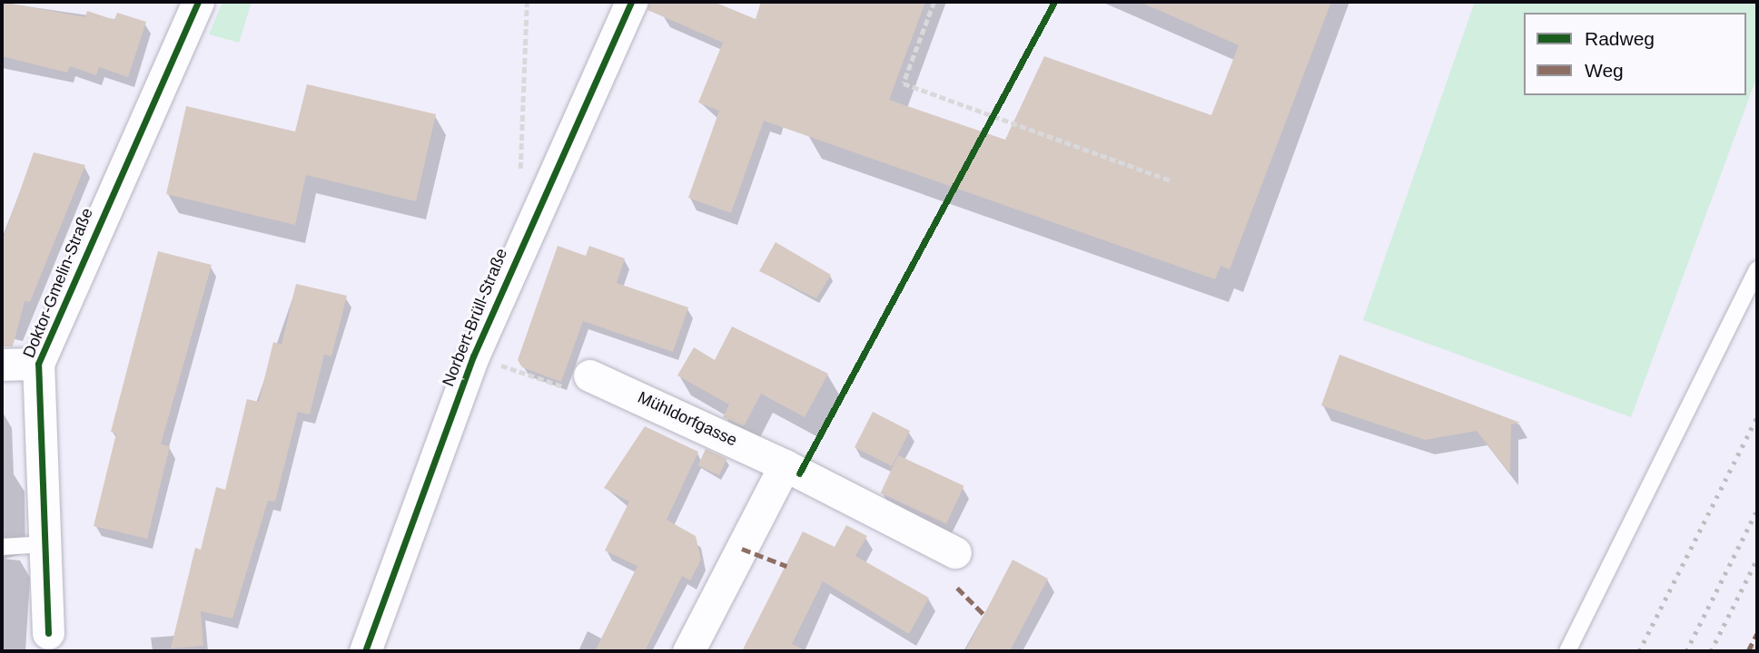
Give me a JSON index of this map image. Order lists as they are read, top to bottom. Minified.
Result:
{"streets":{"street":["Doktor-Gmelin-Straße","Norbert-Brüll-Straße","Mühldorfgasse"]},"legend":["Radweg","Weg"]}
